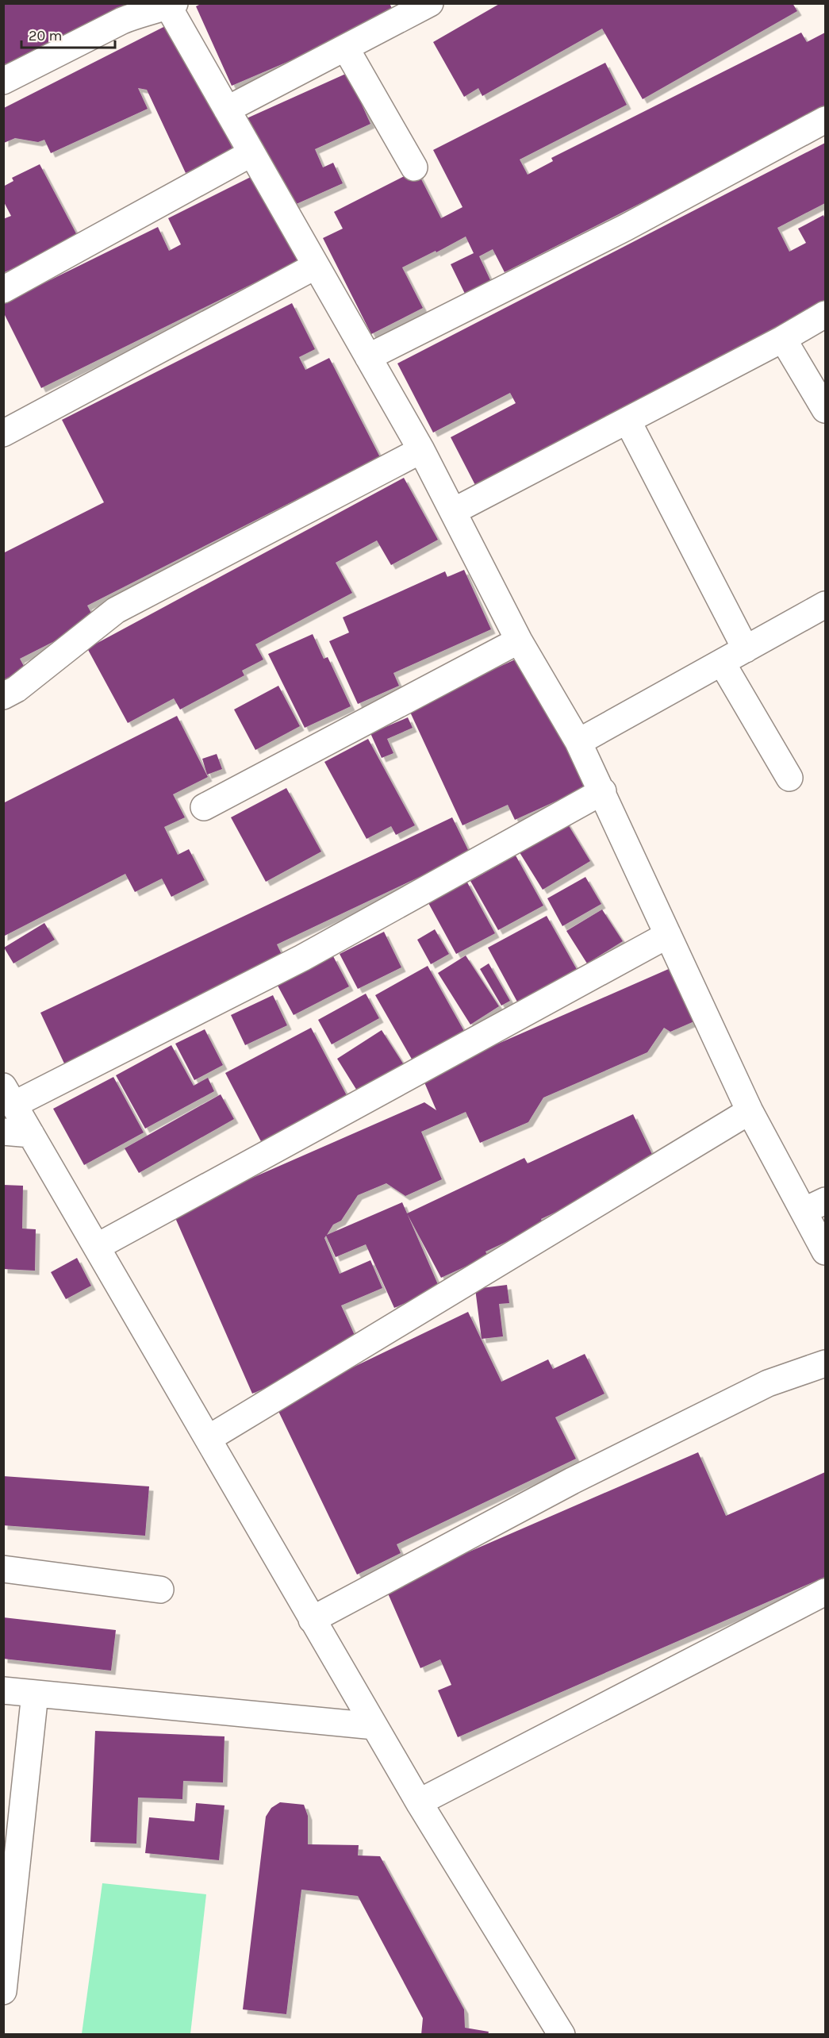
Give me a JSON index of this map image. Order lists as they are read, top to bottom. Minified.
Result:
{"scale_bar":"20 m"}
